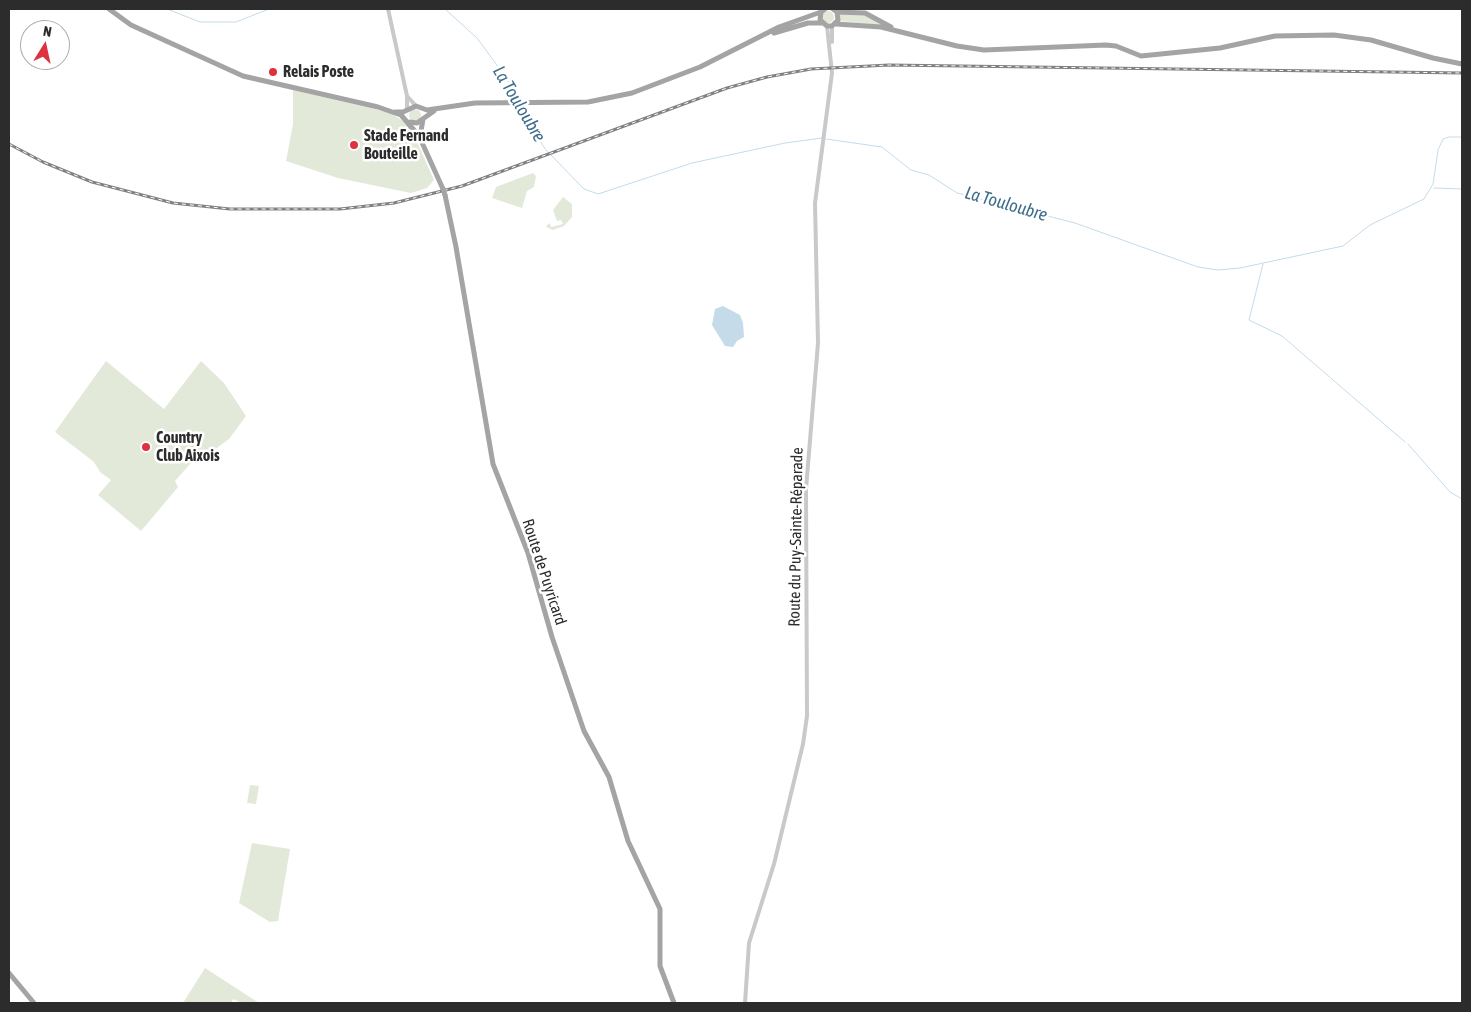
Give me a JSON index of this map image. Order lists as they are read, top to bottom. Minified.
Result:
{"streets":{"main road":["Route de Puyricard"],"street":["Route du Puy-Sainte-Réparade"]},"water":["La Touloubre"],"places":["Relais Poste","Stade Fernand Bouteille","Country Club Aixois"],"north":"top"}
